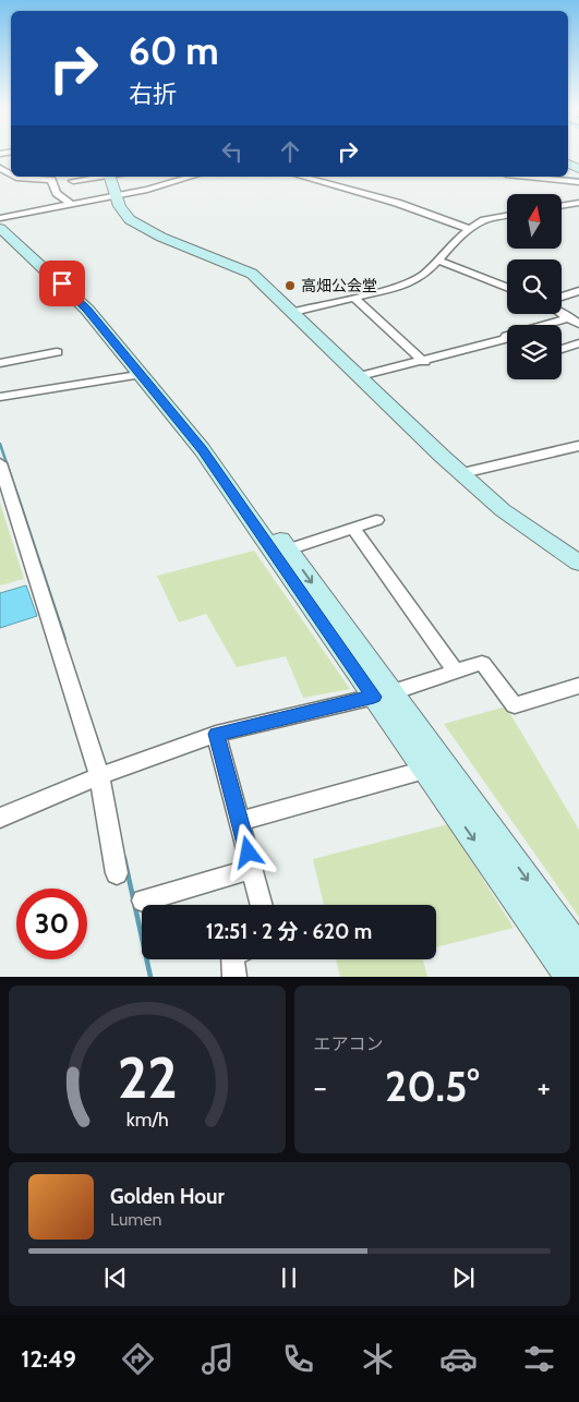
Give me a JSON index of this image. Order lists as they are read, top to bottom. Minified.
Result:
{"places":["高畑公会堂"],"north":"top","page":{"turn":["60 m","右折"],"limit":"30","trip":"12:51 · 2 分 · 620 m","tile":"エアコン","heat":["−","20.5°","+"],"song":["Golden Hour","Lumen"],"tabs":"12:49","gauge":["22","km/h"]}}
